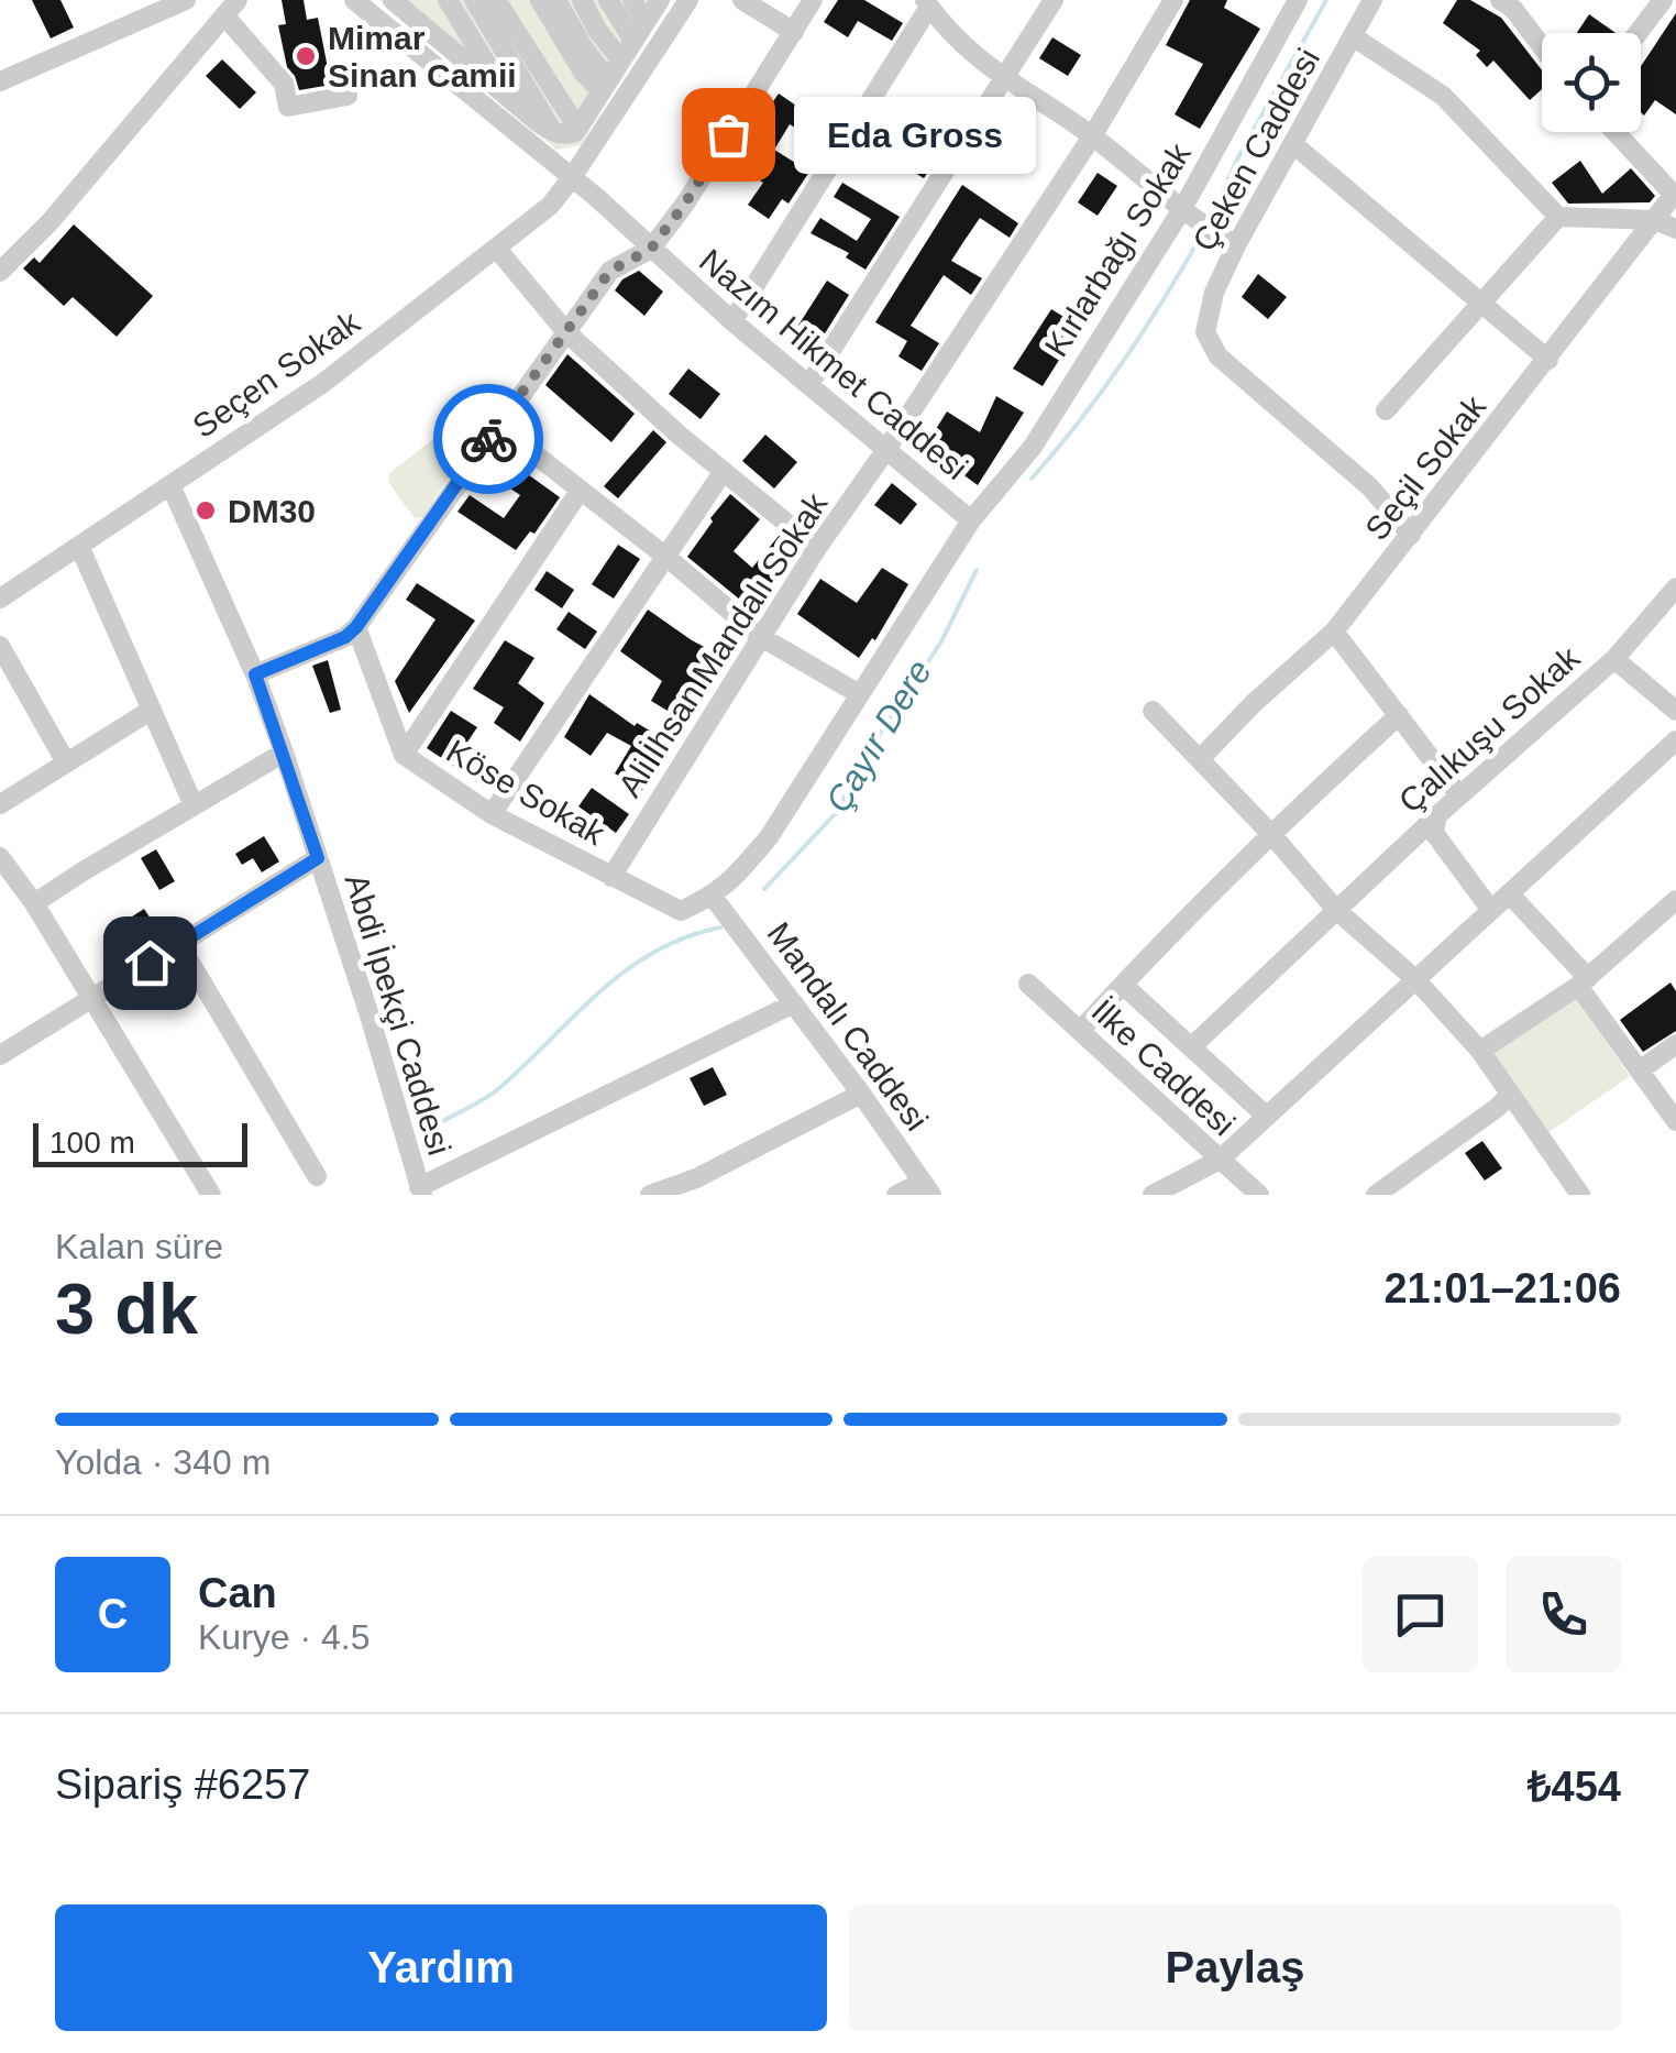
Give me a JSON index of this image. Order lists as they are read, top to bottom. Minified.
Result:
{"streets":{"street":["Çeken Caddesi","Kırlarbağı Sokak","Nazım Hikmet Caddesi","Seçen Sokak","Seçil Sokak","Ali İhsan Mandalı Sokak","Çalıkuşu Sokak","Köse Sokak","Abdi İpekçi Caddesi","Mandalı Caddesi","İlke Caddesi"]},"crossings":[["Çeken Caddesi","Seçil Sokak"],["Kırlarbağı Sokak","Nazım Hikmet Caddesi"],["Kırlarbağı Sokak","Köse Sokak"],["Kırlarbağı Sokak","Mandalı Caddesi"],["Nazım Hikmet Caddesi","Seçen Sokak"],["Nazım Hikmet Caddesi","Ali İhsan Mandalı Sokak"],["Seçen Sokak","Abdi İpekçi Caddesi"],["Ali İhsan Mandalı Sokak","Köse Sokak"],["Köse Sokak","Mandalı Caddesi"]],"water":["Çayır Dere"],"places":["Mimar Sinan Camii","Eda Gross","DM30"],"scale_bar":"100 m","page":{"bubble":"Eda Gross","scale":"100 m","heading":["3 dk","Kalan süre","21:01–21:06"],"panel":["Can","Kurye · 4.5","Sipariş #6257","₺454"],"bar":"Yolda · 340 m","round":"C","buttons":["Yardım","Paylaş"]}}
